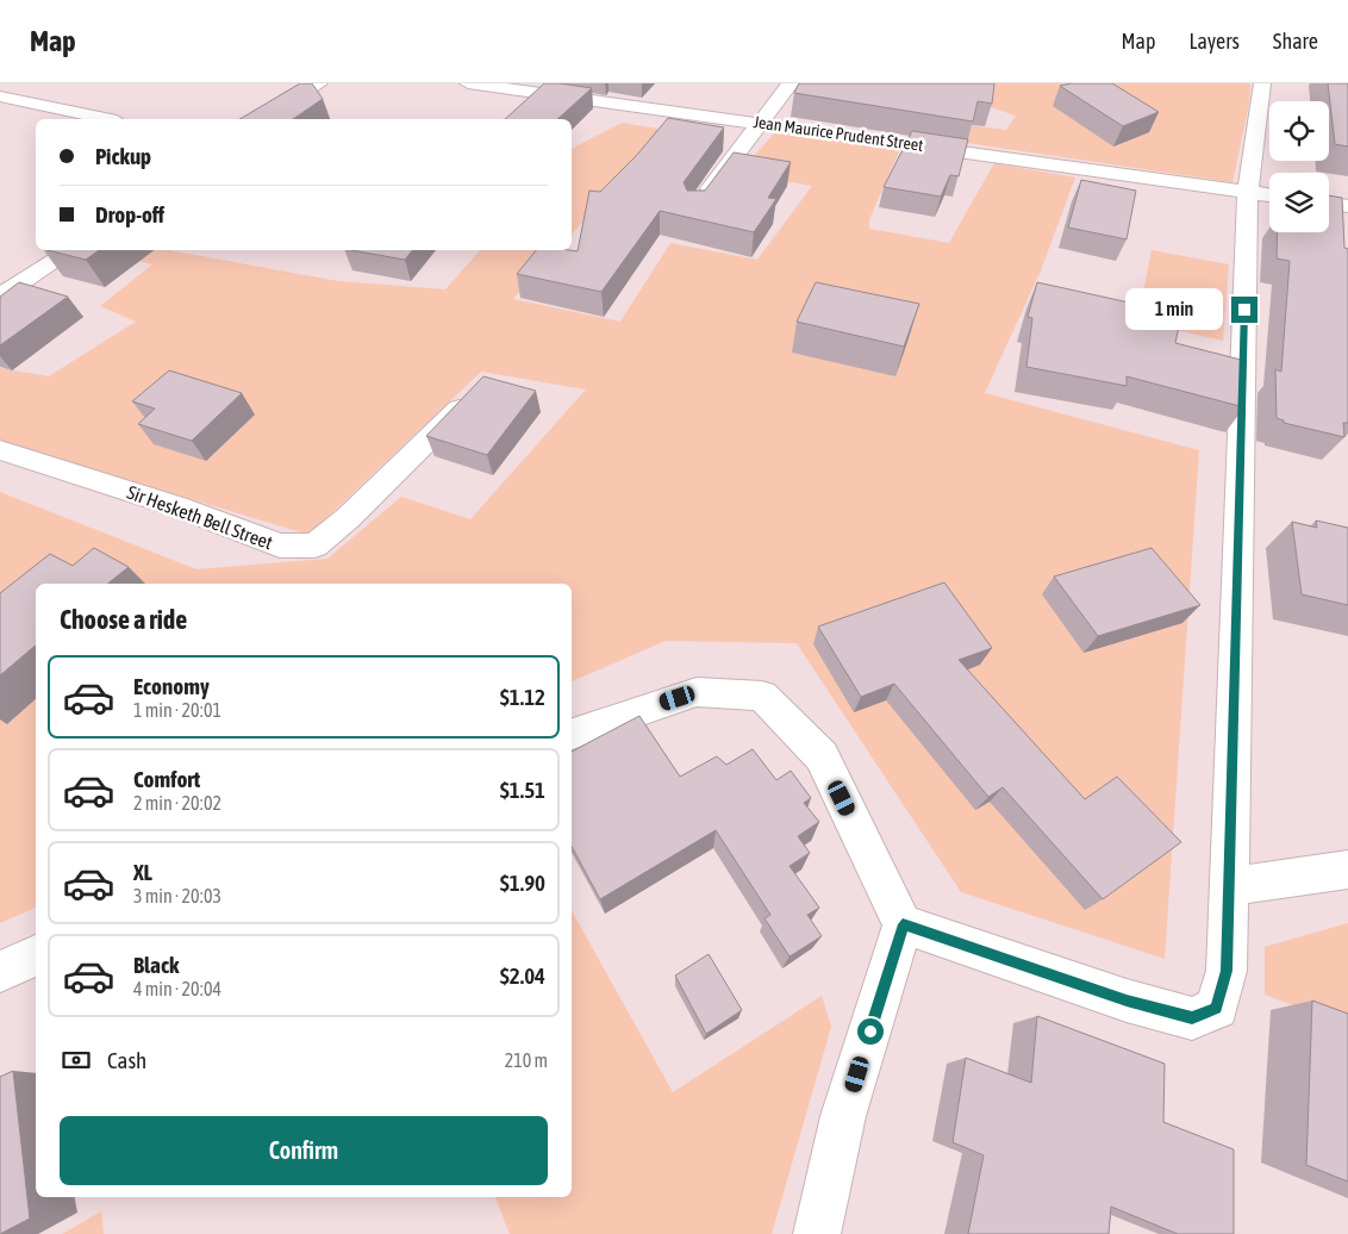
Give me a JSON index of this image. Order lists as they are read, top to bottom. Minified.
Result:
{"streets":{"street":["Jean Maurice Prudent Street","Sir Hesketh Bell Street"]},"page":{"header":"Map","nav":["Map","Layers","Share"],"banner":["Pickup","Drop-off"],"bubble":"1 min","heading":"Choose a ride","list":[{"name":"Economy","note":"1 min · 20:01","value":"$1.12"},{"name":"Comfort","note":"2 min · 20:02","value":"$1.51"},{"name":"XL","note":"3 min · 20:03","value":"$1.90"},{"name":"Black","note":"4 min · 20:04","value":"$2.04"}],"pay":["Cash","210 m"],"buttons":"Confirm"}}
